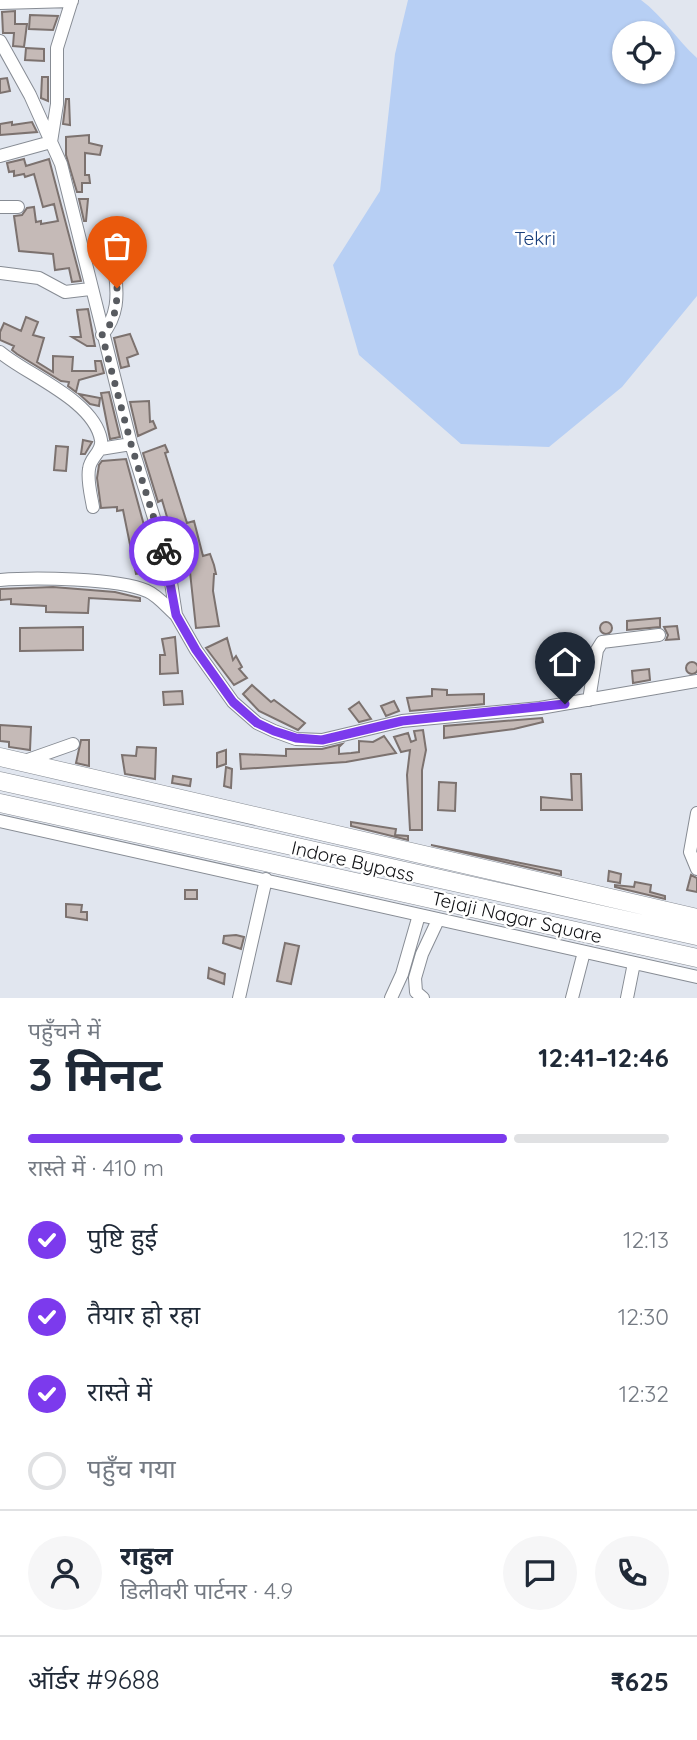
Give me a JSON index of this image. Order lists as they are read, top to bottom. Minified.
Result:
{"streets":{"highway":["Indore Bypass"],"street":["Tejaji Nagar Square"]},"crossings":[["Indore Bypass","Tejaji Nagar Square"]],"parks":["Tekri"],"page":{"heading":["3 मिनट","पहुँचने में","12:41–12:46"],"panel":["राहुल","डिलीवरी पार्टनर · 4.9","ऑर्डर #9688","₹625"],"bar":"रास्ते में · 410 m","list":[["पुष्टि हुई","12:13"],["तैयार हो रहा","12:30"],["रास्ते में","12:32"],"पहुँच गया"]}}
